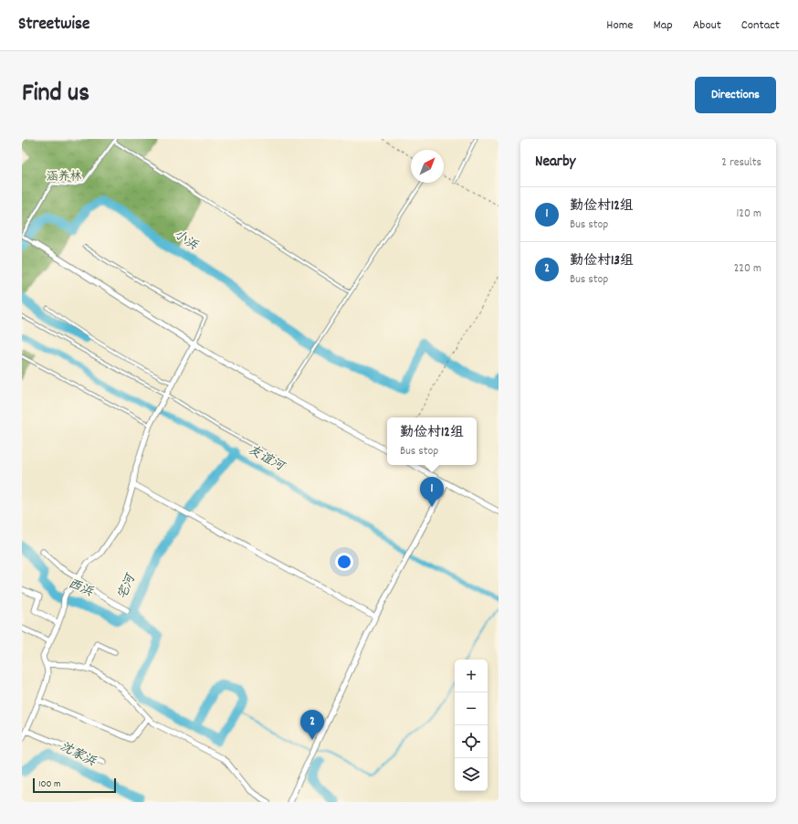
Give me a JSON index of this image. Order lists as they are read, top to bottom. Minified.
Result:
{"water":["小浜","友谊河","宅河","西浜","沈家浜"],"parks":["涵养林"],"scale_bar":"100 m","north":"top right","page":{"header":"Streetwise","nav":["Home","Map","About","Contact"],"title":"Find us","buttons":"Directions","heading":["Nearby","2 results"],"list":[{"mark":"1","name":"勤俭村12组","note":"Bus stop","value":"120 m"},{"mark":"2","name":"勤俭村13组","note":"Bus stop","value":"220 m"}],"popup":["勤俭村12组","Bus stop"],"pins":["1","2"],"map_buttons":["+","−"],"scale":"100 m"}}
